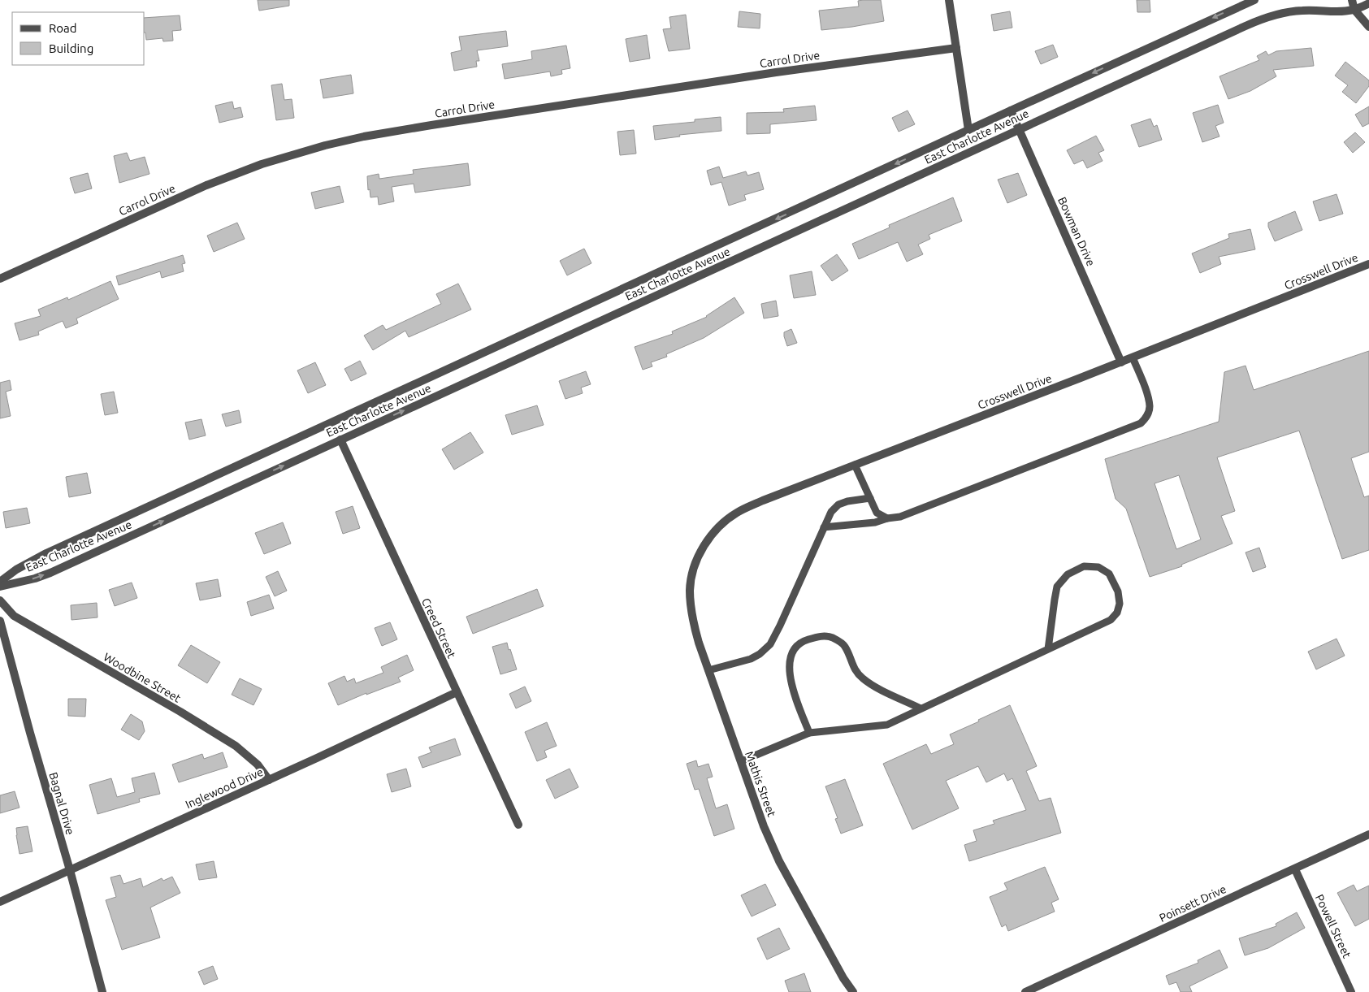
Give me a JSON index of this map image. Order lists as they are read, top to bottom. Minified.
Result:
{"streets":{"street":["Carrol Drive","East Charlotte Avenue","Bowman Drive","Crosswell Drive","Creed Street","Woodbine Street","Mathis Street","Inglewood Drive","Bagnal Drive","Poinsett Drive","Powell Street"]},"crossings":[["East Charlotte Avenue","Bowman Drive"],["East Charlotte Avenue","Creed Street"],["Bowman Drive","Crosswell Drive"],["Crosswell Drive","Mathis Street"],["Creed Street","Inglewood Drive"],["Woodbine Street","Inglewood Drive"],["Inglewood Drive","Bagnal Drive"],["Poinsett Drive","Powell Street"]],"legend":["Road","Building"]}
